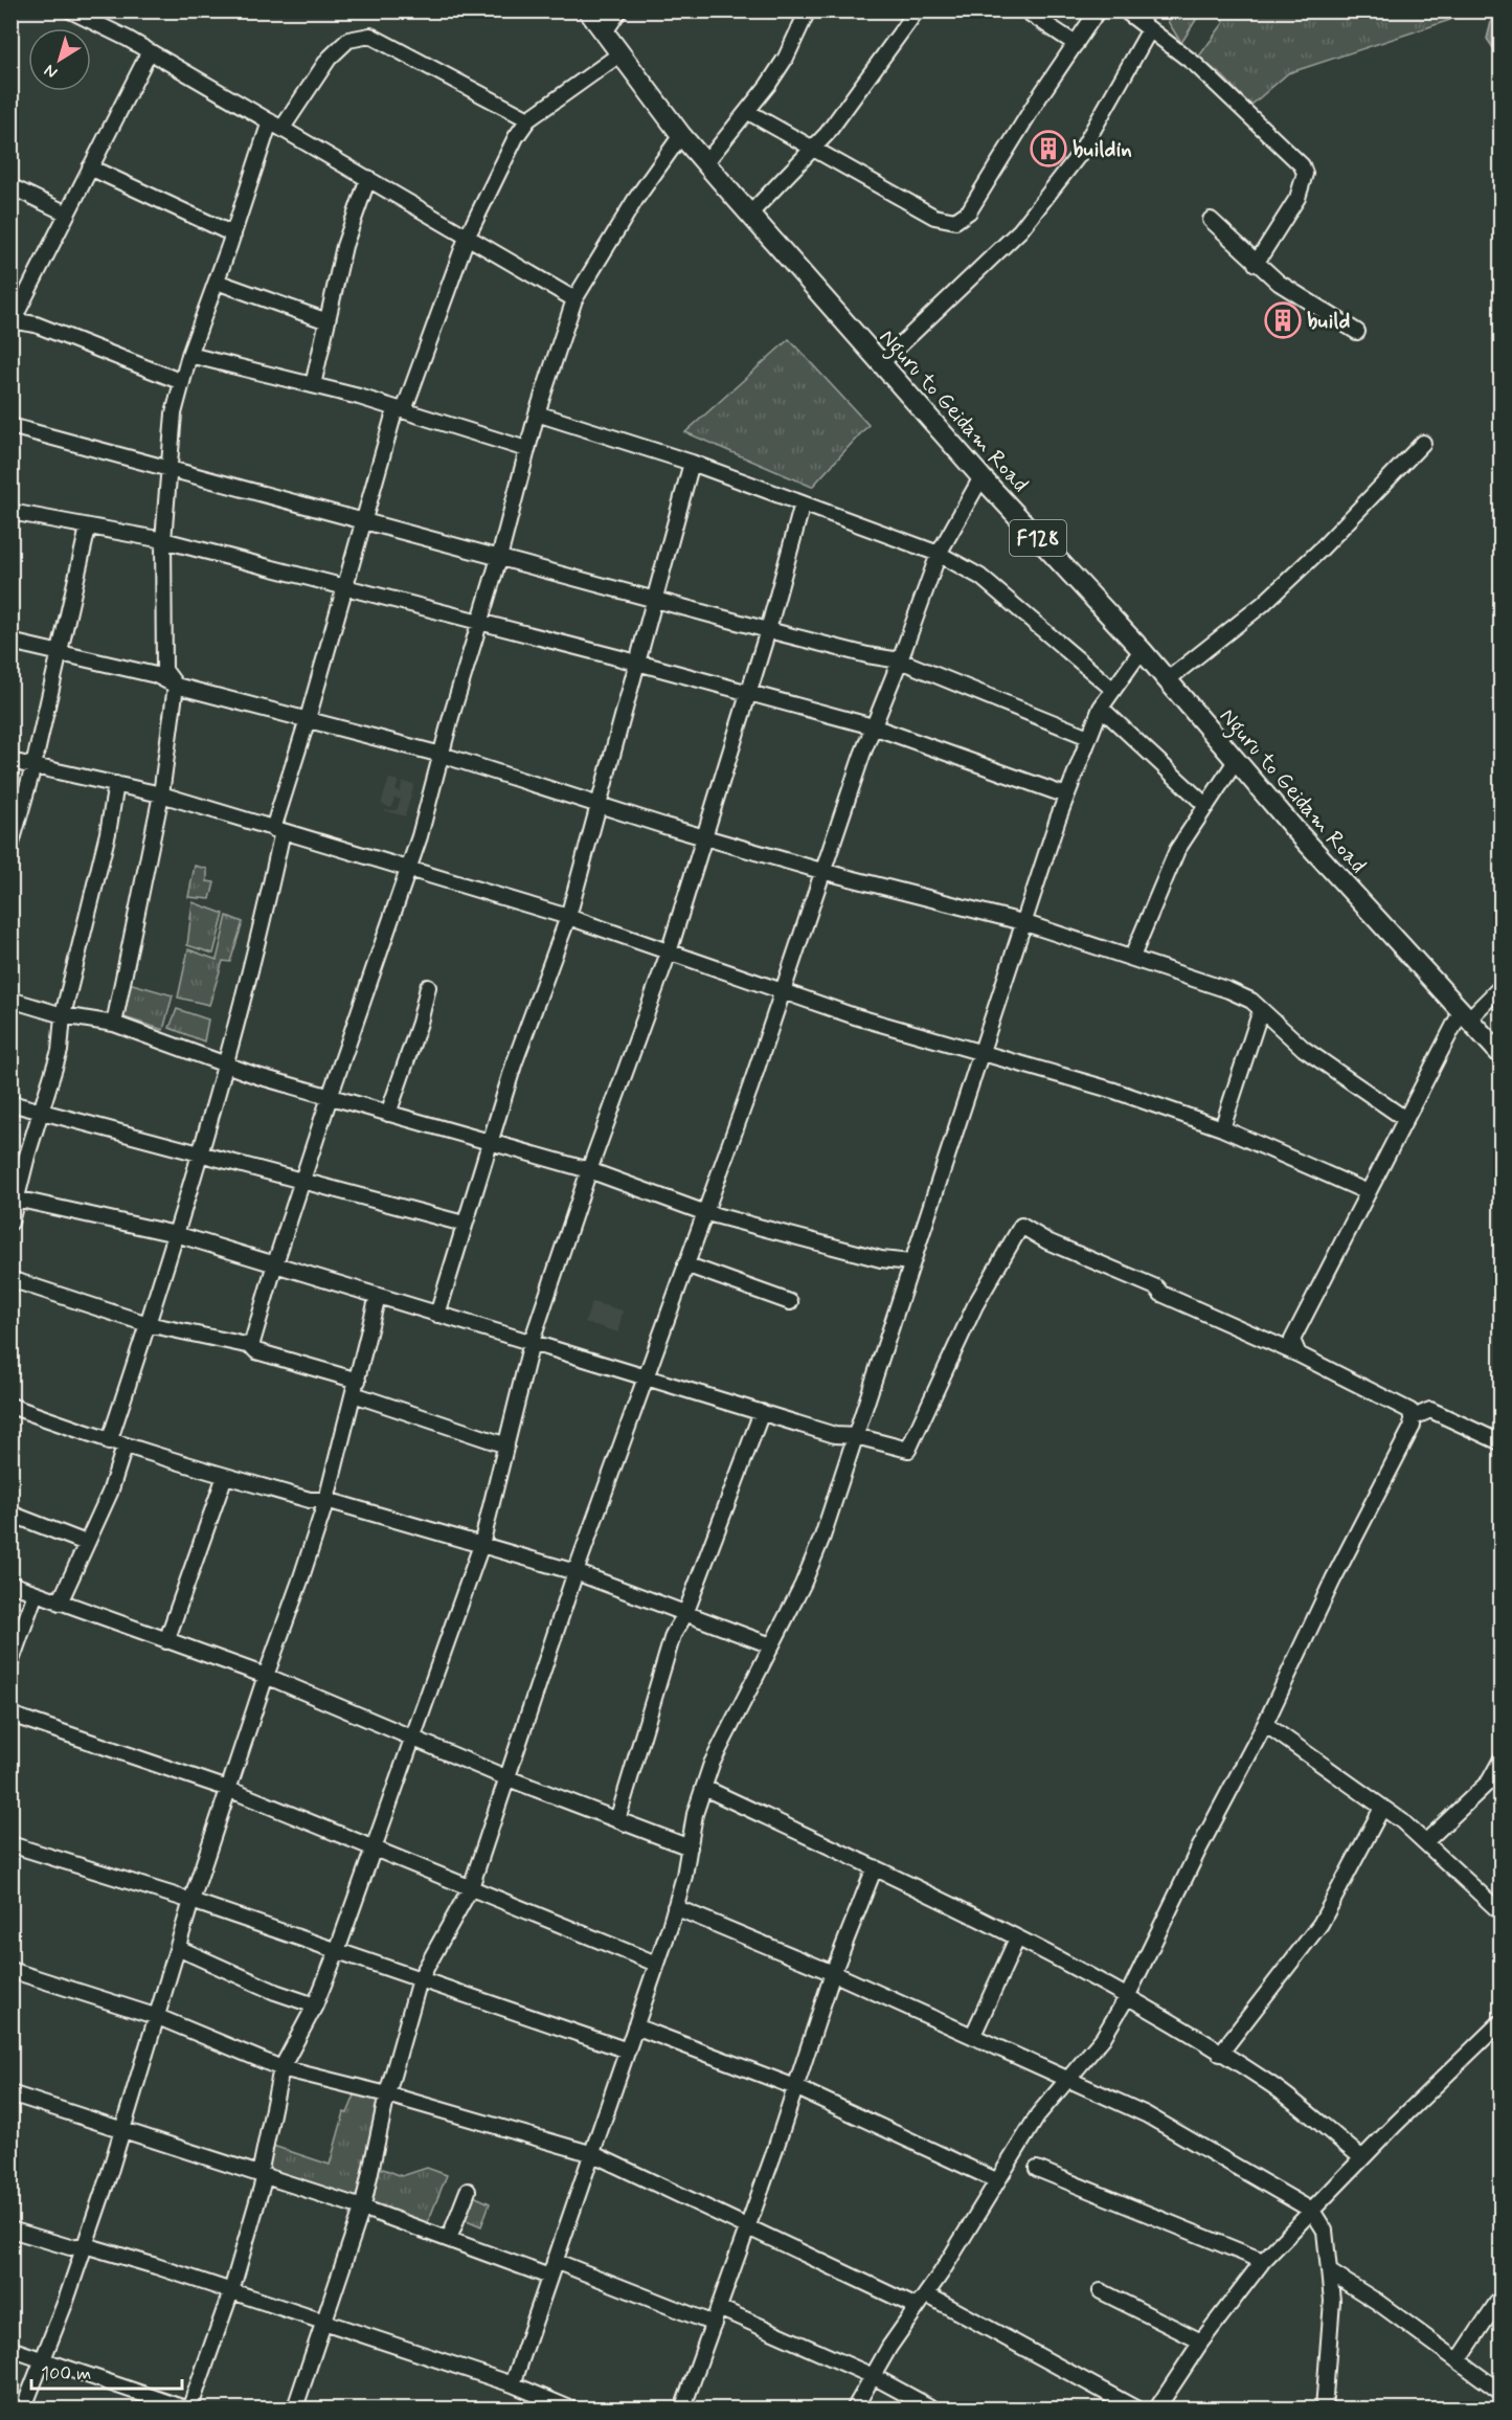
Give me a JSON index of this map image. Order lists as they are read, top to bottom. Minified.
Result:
{"streets":{"main road":["Nguru to Geidam Road","F128"]},"places":{"building":["buildin","build"]},"scale_bar":"100 m","north":"bottom left"}
